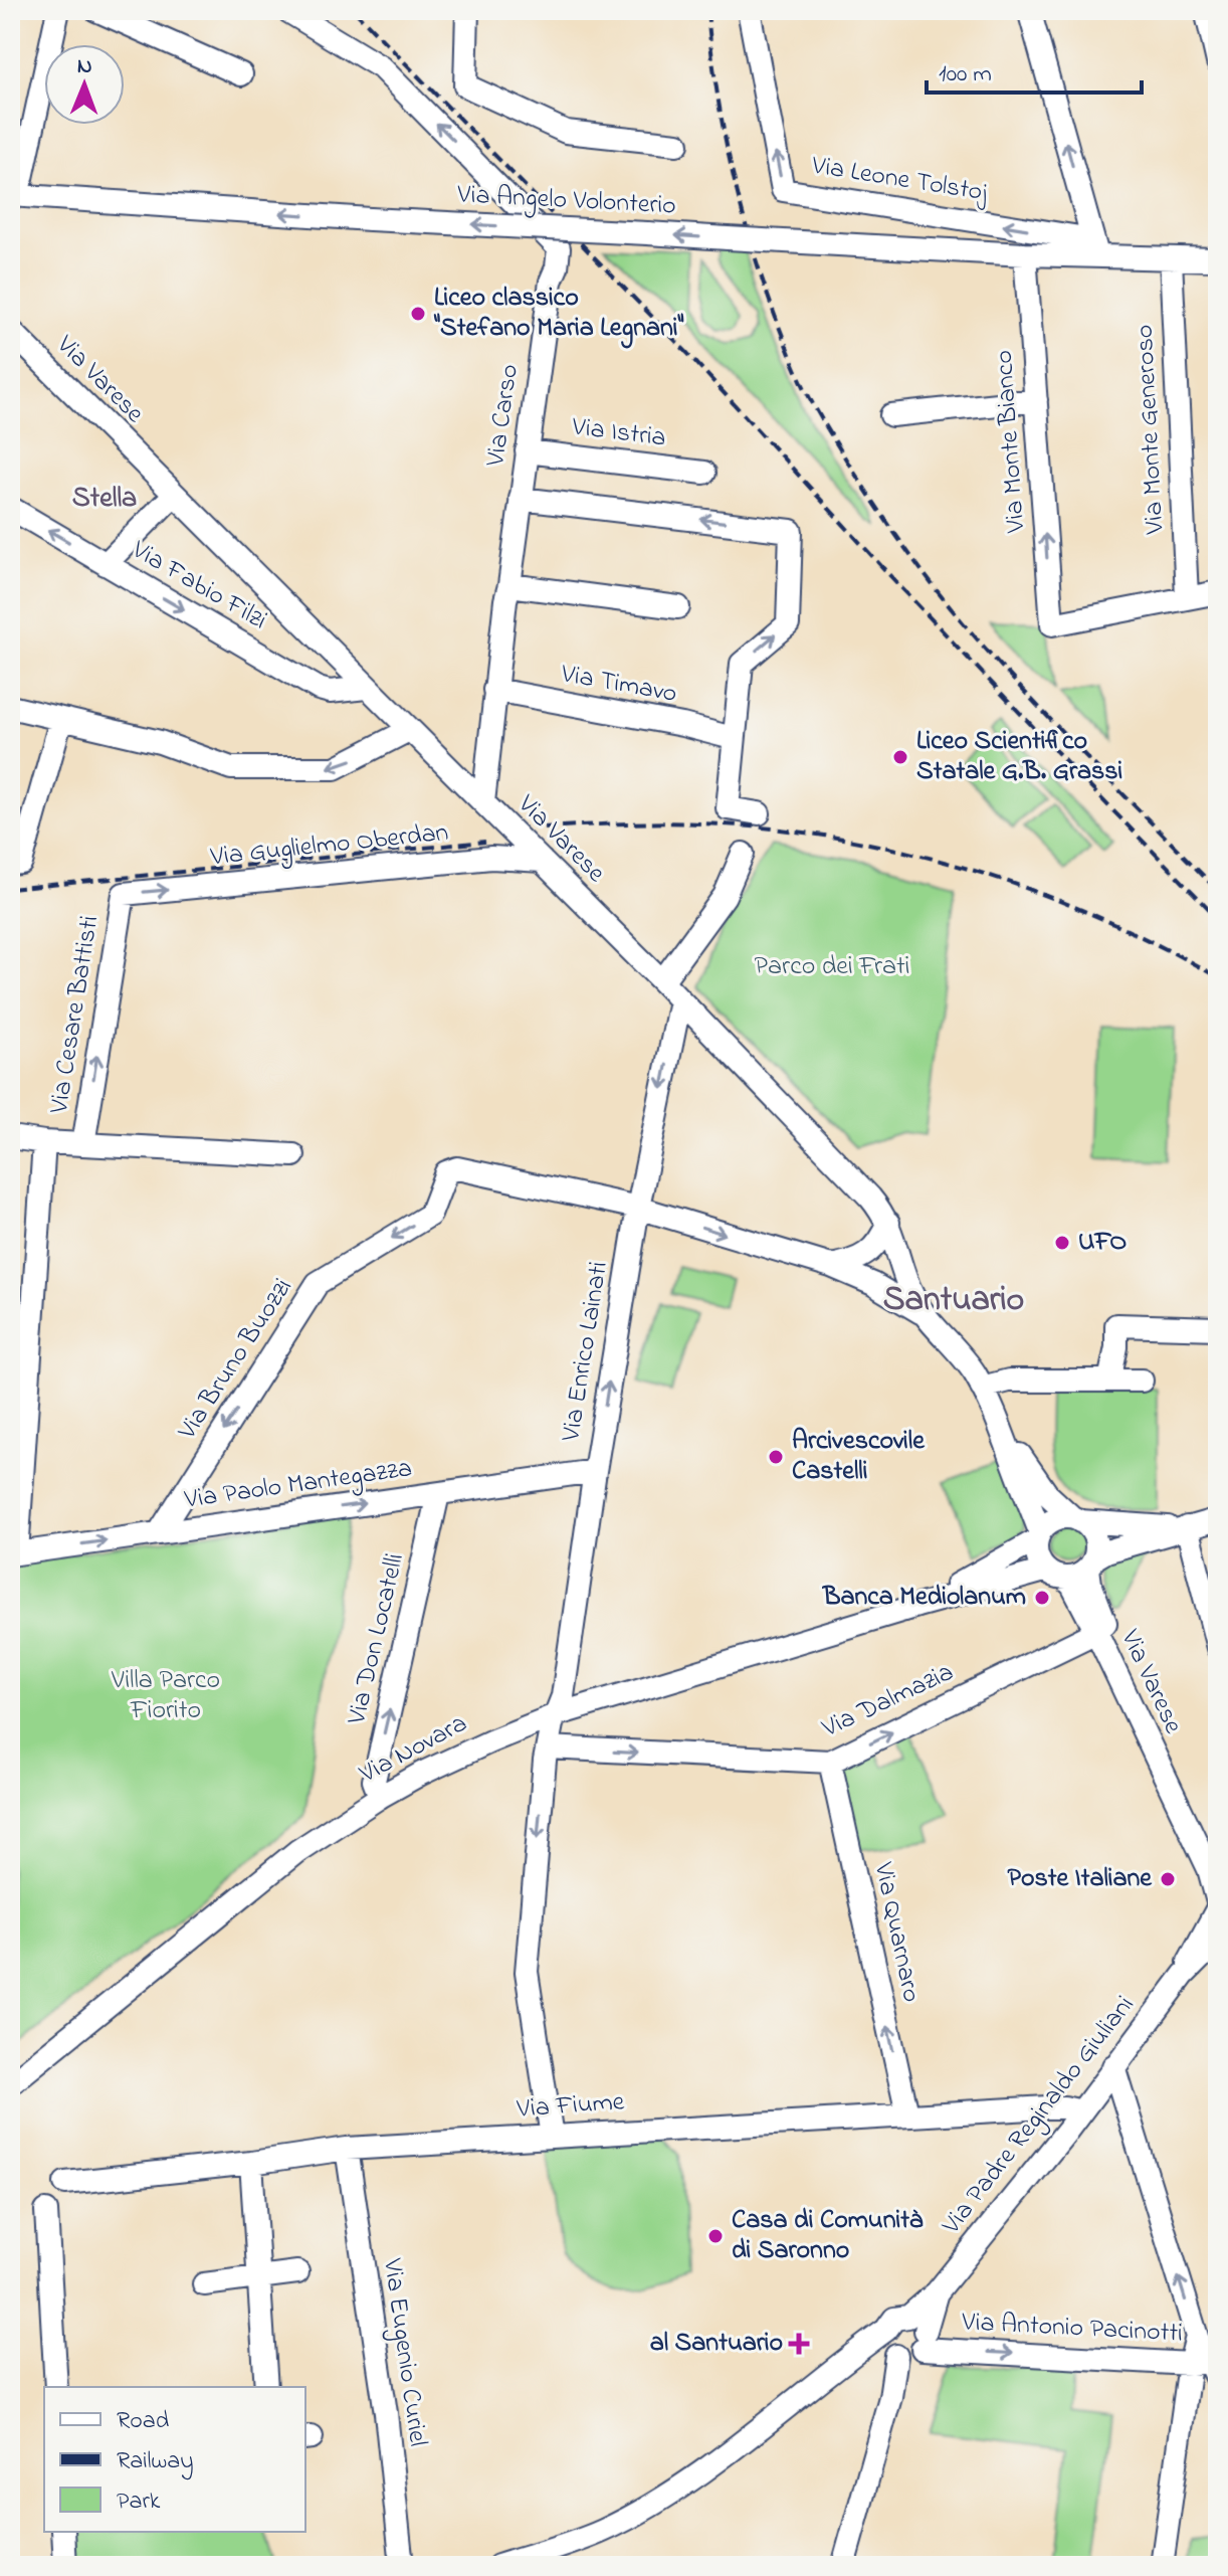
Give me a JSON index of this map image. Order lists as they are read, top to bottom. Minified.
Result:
{"streets":{"street":["Via Leone Tolstoj","Via Angelo Volonterio","Via Varese","Via Carso","Via Monte Generoso","Via Istria","Via Monte Bianco","Via Fabio Filzi","Via Timavo","Via Guglielmo Oberdan","Via Cesare Battisti","Via Enrico Lainati","Via Bruno Buozzi","Via Paolo Mantegazza","Via Don Locatelli","Via Dalmazia","Via Novara","Via Quarnaro","Via Fiume","Via Padre Reginaldo Giuliani","Via Antonio Pacinotti","Via Eugenio Curiel"]},"crossings":[["Via Leone Tolstoj","Via Angelo Volonterio"],["Via Angelo Volonterio","Via Monte Generoso"],["Via Angelo Volonterio","Via Monte Bianco"],["Via Varese","Via Carso"],["Via Varese","Via Fabio Filzi"],["Via Varese","Via Guglielmo Oberdan"],["Via Varese","Via Enrico Lainati"],["Via Varese","Via Dalmazia"],["Via Varese","Via Novara"],["Via Varese","Via Padre Reginaldo Giuliani"],["Via Carso","Via Istria"],["Via Carso","Via Timavo"],["Via Monte Generoso","Via Monte Bianco"],["Via Guglielmo Oberdan","Via Cesare Battisti"],["Via Enrico Lainati","Via Bruno Buozzi"],["Via Enrico Lainati","Via Paolo Mantegazza"],["Via Enrico Lainati","Via Dalmazia"],["Via Enrico Lainati","Via Novara"],["Via Enrico Lainati","Via Fiume"],["Via Bruno Buozzi","Via Paolo Mantegazza"],["Via Paolo Mantegazza","Via Don Locatelli"],["Via Don Locatelli","Via Novara"],["Via Dalmazia","Via Quarnaro"],["Via Quarnaro","Via Fiume"],["Via Fiume","Via Padre Reginaldo Giuliani"],["Via Fiume","Via Eugenio Curiel"],["Via Padre Reginaldo Giuliani","Via Antonio Pacinotti"]],"one_way":["Via Leone Tolstoj","Via Angelo Volonterio","Via Carso","Via Cesare Battisti","Via Bruno Buozzi","Via Paolo Mantegazza","Via Don Locatelli","Via Dalmazia","Via Quarnaro","Via Antonio Pacinotti"],"districts":["Stella","Santuario"],"parks":["Parco dei Frati","Villa Parco Fiorito"],"places":{"other":["Liceo classico \"Stefano Maria Legnani\"","Liceo Scientifico Statale G.B. Grassi","UFO","Arcivescovile Castelli","Banca Mediolanum","Poste Italiane","Casa di Comunità di Saronno"],"health":["al Santuario"]},"legend":["Road","Railway","Park"],"scale_bar":"100 m","north":"top"}
